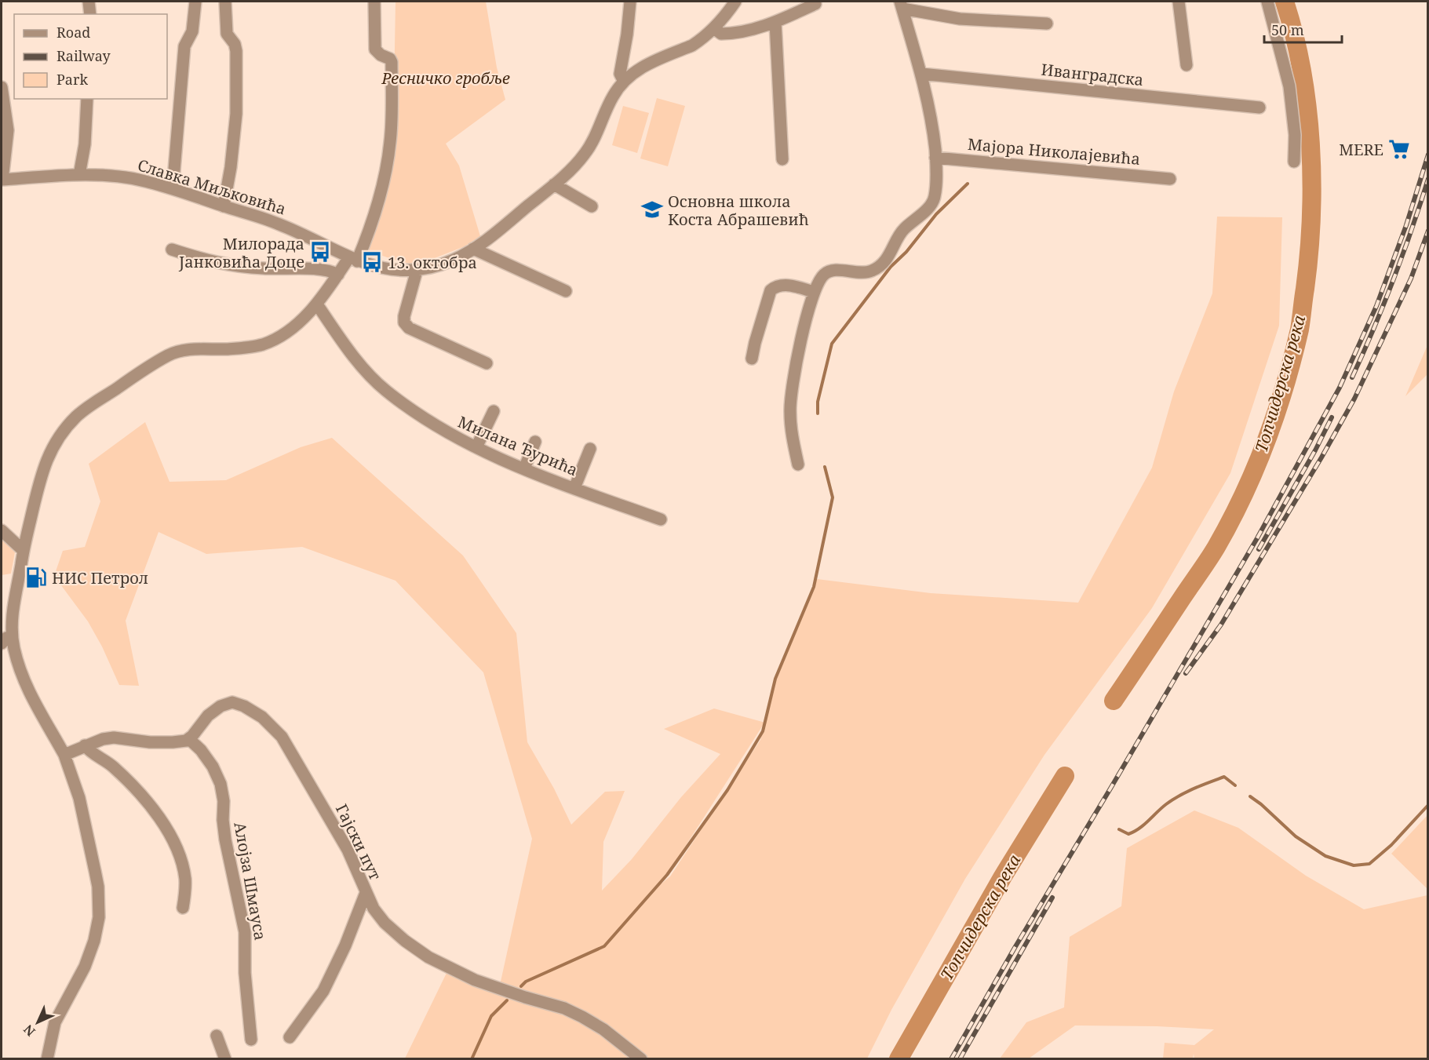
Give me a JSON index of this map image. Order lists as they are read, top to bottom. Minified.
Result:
{"streets":{"street":["Иванградска","Мајора Николајевића","Славка Миљковића","Милана Ђурића","Гајски пут","Алојза Шмауса"]},"crossings":[["Гајски пут","Алојза Шмауса"]],"water":["Топчидерска река"],"parks":["Ресничко гробље"],"places":{"supermarket":["MERE"],"school or university":["Основна школа Коста Абрашевић"],"bus stop":["Милорада Јанковића Доце","13. октобра"],"fuel station":["НИС Петрол"]},"legend":["Road","Railway","Park"],"scale_bar":"50 m","north":"bottom left"}
